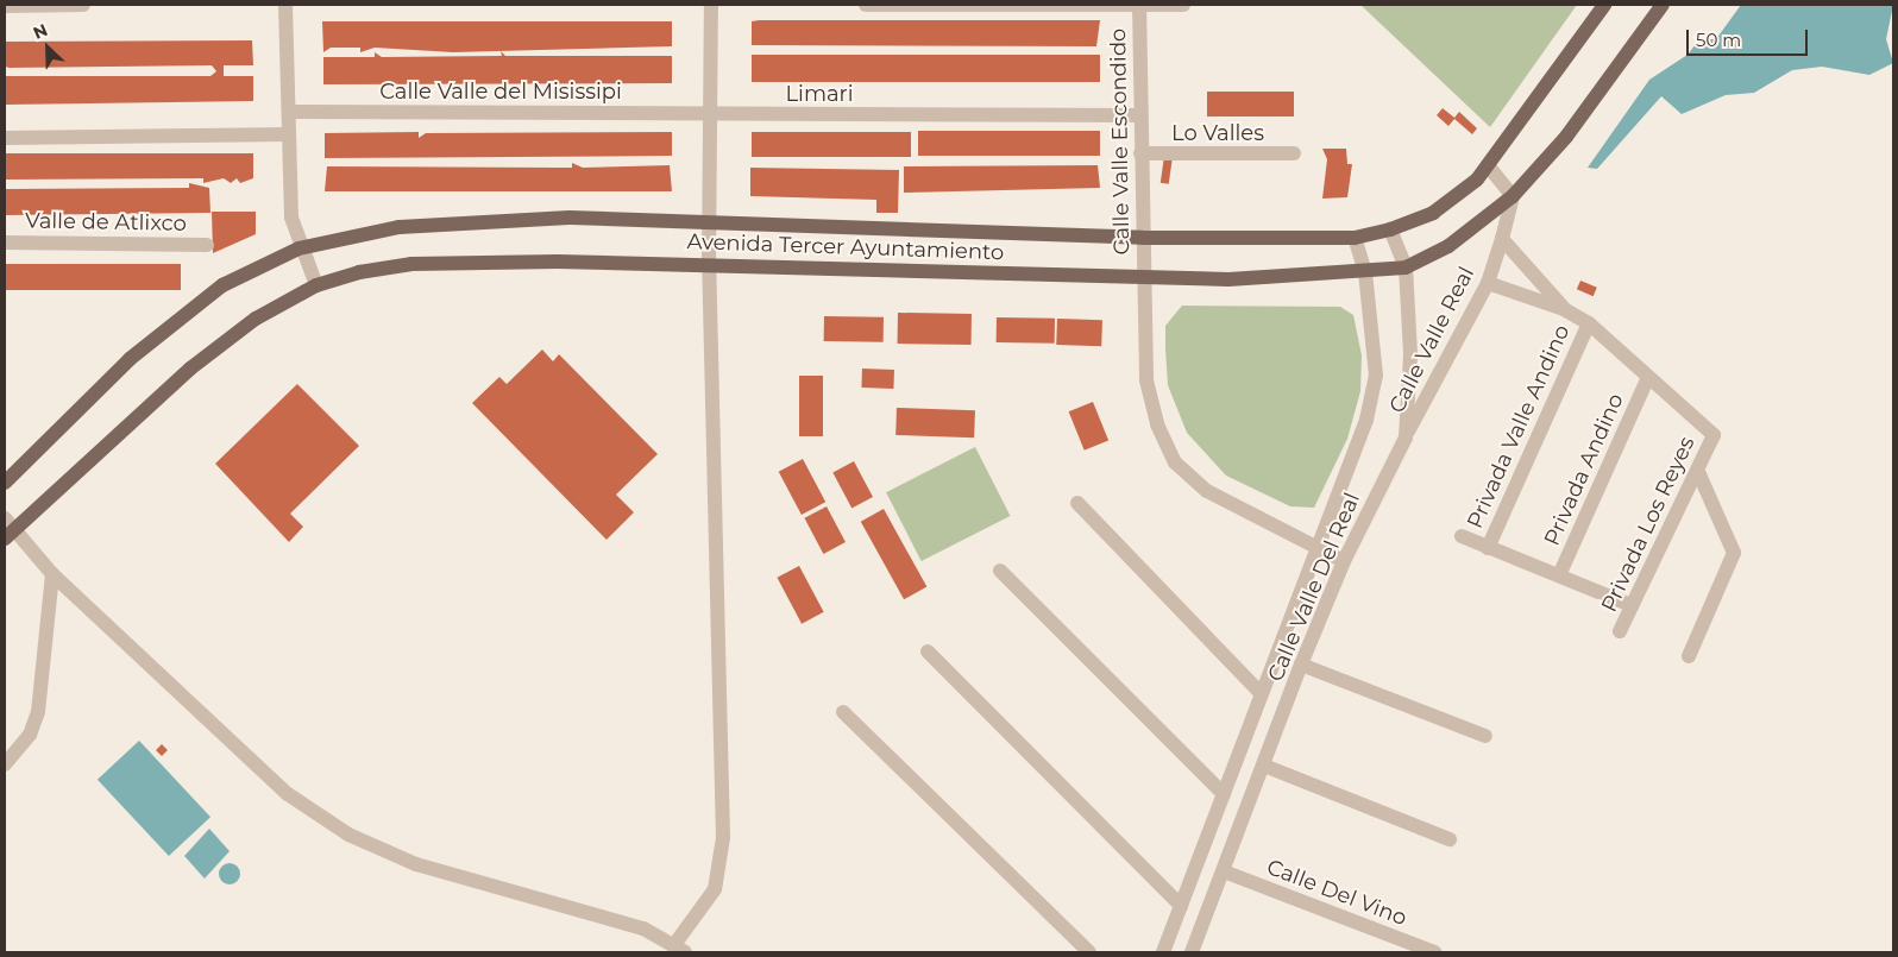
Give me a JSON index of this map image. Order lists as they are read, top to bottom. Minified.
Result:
{"streets":{"main road":["Avenida Tercer Ayuntamiento"],"street":["Calle Valle del Misissipi","Limari","Lo Valles","Calle Valle Escondido","Valle de Atlixco","Calle Valle Real","Privada Valle Andino","Privada Andino","Privada Los Reyes","Calle Valle Del Real","Calle Del Vino"]},"crossings":[["Calle Valle del Misissipi","Limari"],["Limari","Calle Valle Escondido"],["Lo Valles","Calle Valle Escondido"],["Calle Valle Escondido","Avenida Tercer Ayuntamiento"],["Calle Valle Escondido","Calle Valle Del Real"],["Avenida Tercer Ayuntamiento","Calle Valle Real"],["Avenida Tercer Ayuntamiento","Calle Valle Del Real"],["Calle Valle Real","Privada Valle Andino"],["Calle Valle Real","Calle Valle Del Real"],["Privada Valle Andino","Privada Andino"],["Privada Valle Andino","Privada Los Reyes"],["Calle Valle Del Real","Calle Del Vino"]],"scale_bar":"50 m","north":"top left"}
